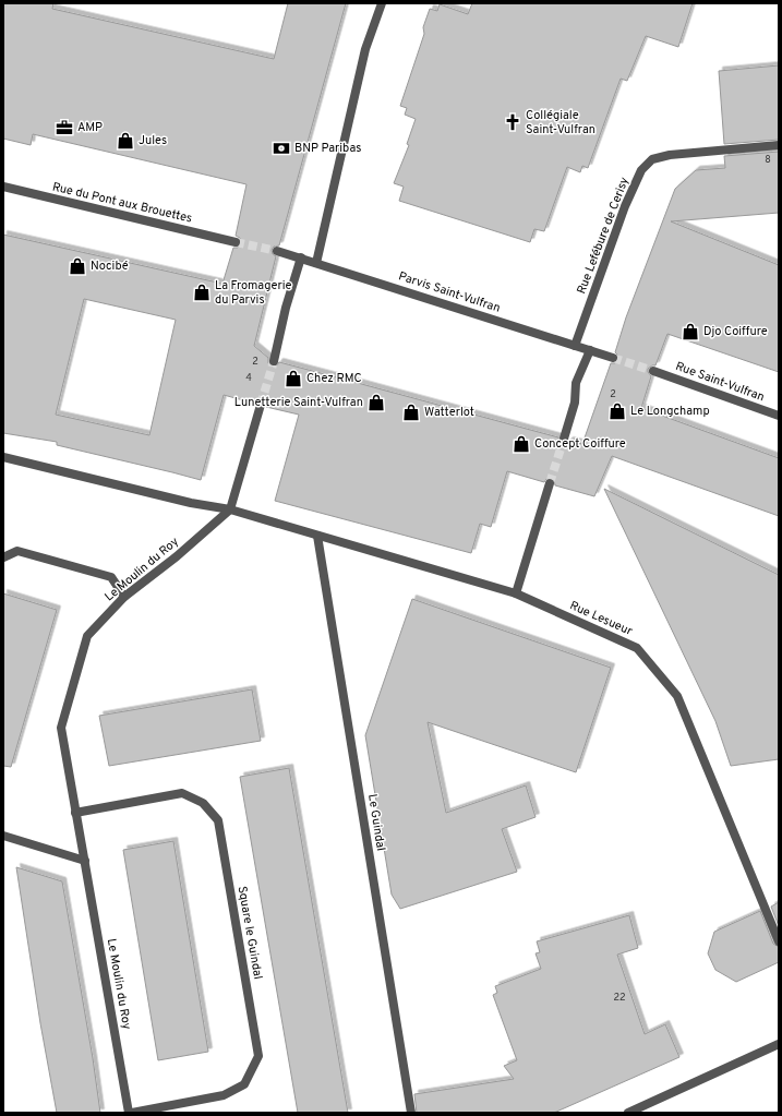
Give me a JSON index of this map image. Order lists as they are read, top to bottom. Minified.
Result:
{"streets":{"street":["Rue du Pont aux Brouettes","Rue Lefébure de Cerisy","Parvis Saint-Vulfran","Rue Saint-Vulfran","Le Moulin du Roy","Rue Lesueur","Le Guindal","Square le Guindal"]},"crossings":[["Rue Lefébure de Cerisy","Parvis Saint-Vulfran"],["Le Moulin du Roy","Square le Guindal"],["Rue Lesueur","Le Guindal"]],"places":{"church":["Collégiale Saint-Vulfran"],"office":["AMP"],"shop":["Jules","Nocibé","La Fromagerie du Parvis","Djo Coiffure","Chez RMC","Lunetterie Saint-Vulfran","Le Longchamp","Watterlot","Concept Coiffure"],"bank":["BNP Paribas"]},"house_numbers":["8","2","4","2","22"]}
